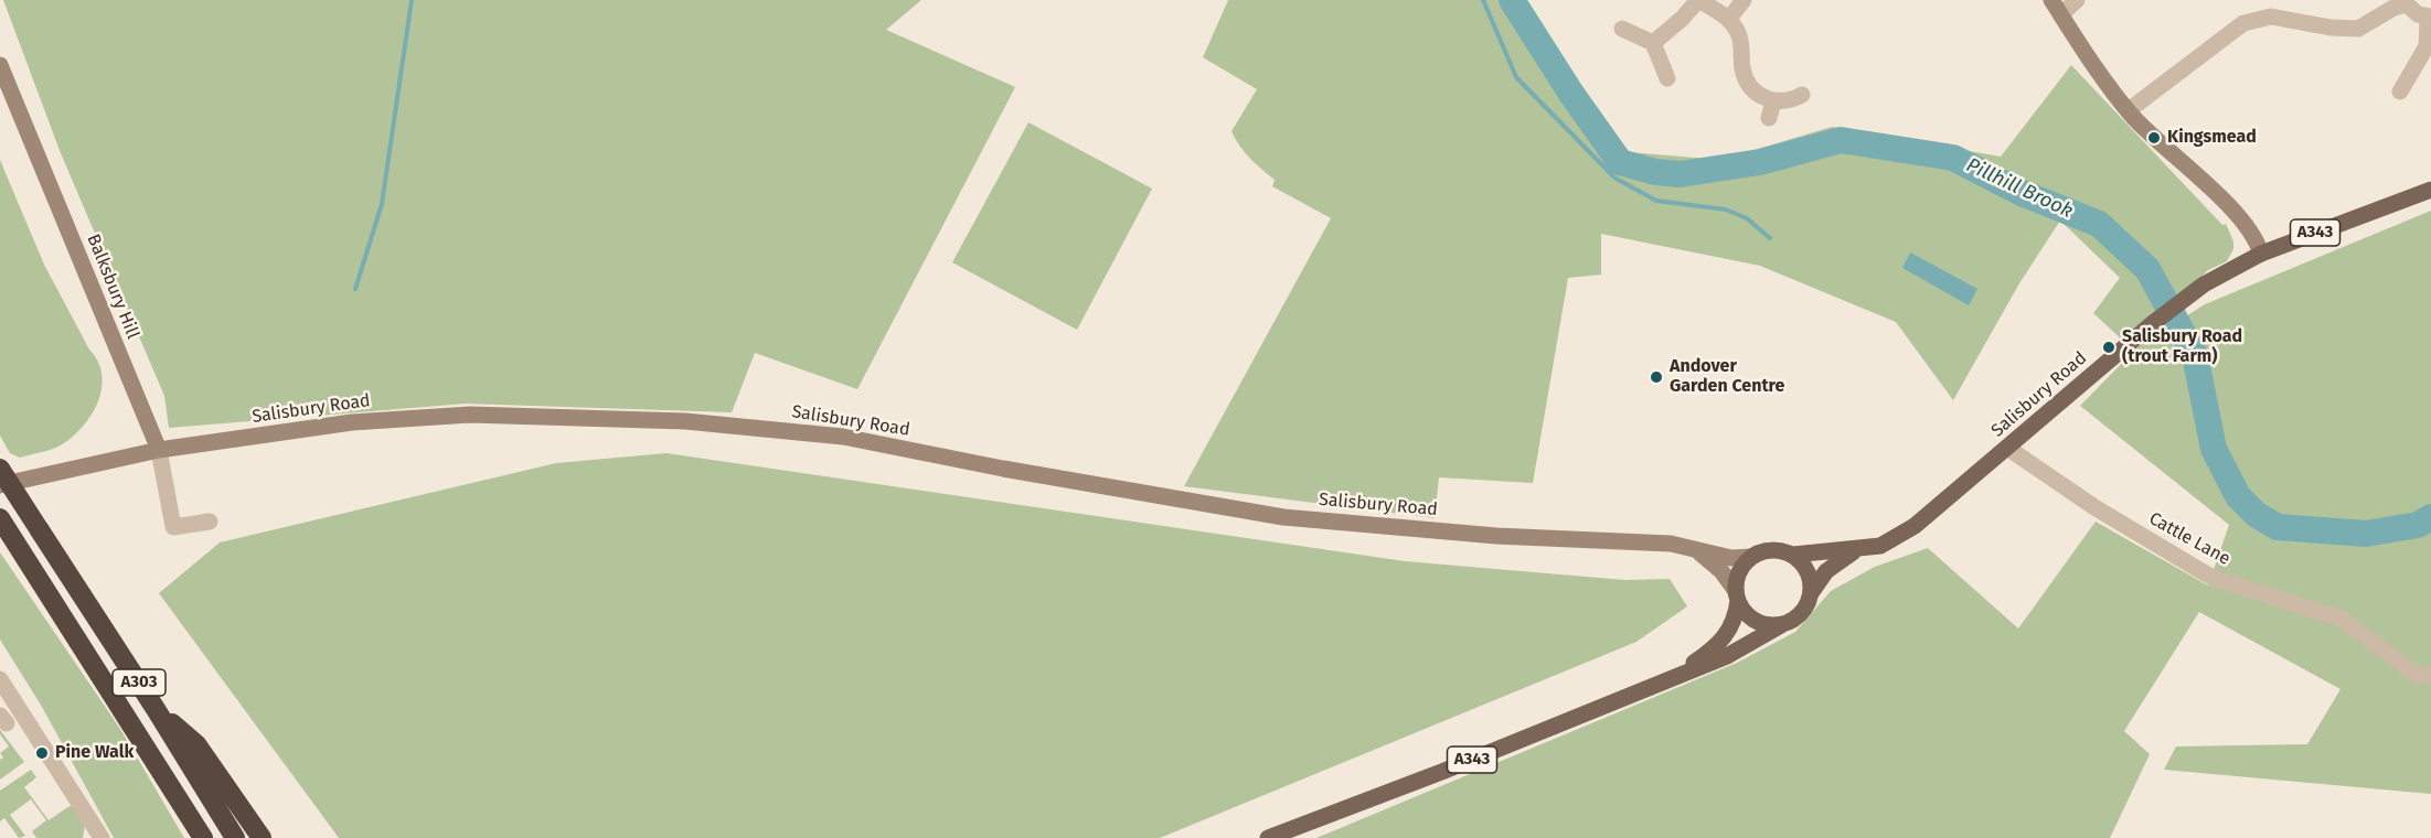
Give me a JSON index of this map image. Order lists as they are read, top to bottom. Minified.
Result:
{"streets":{"highway":["A303"],"main road":["A343","Salisbury Road"],"street":["Balksbury Hill","Cattle Lane"]},"crossings":[["A343","Salisbury Road"],["Balksbury Hill","Salisbury Road"],["Salisbury Road","Cattle Lane"]],"water":["Pillhill Brook"],"places":["Kingsmead","Salisbury Road (trout Farm)","Andover Garden Centre","Pine Walk"]}
